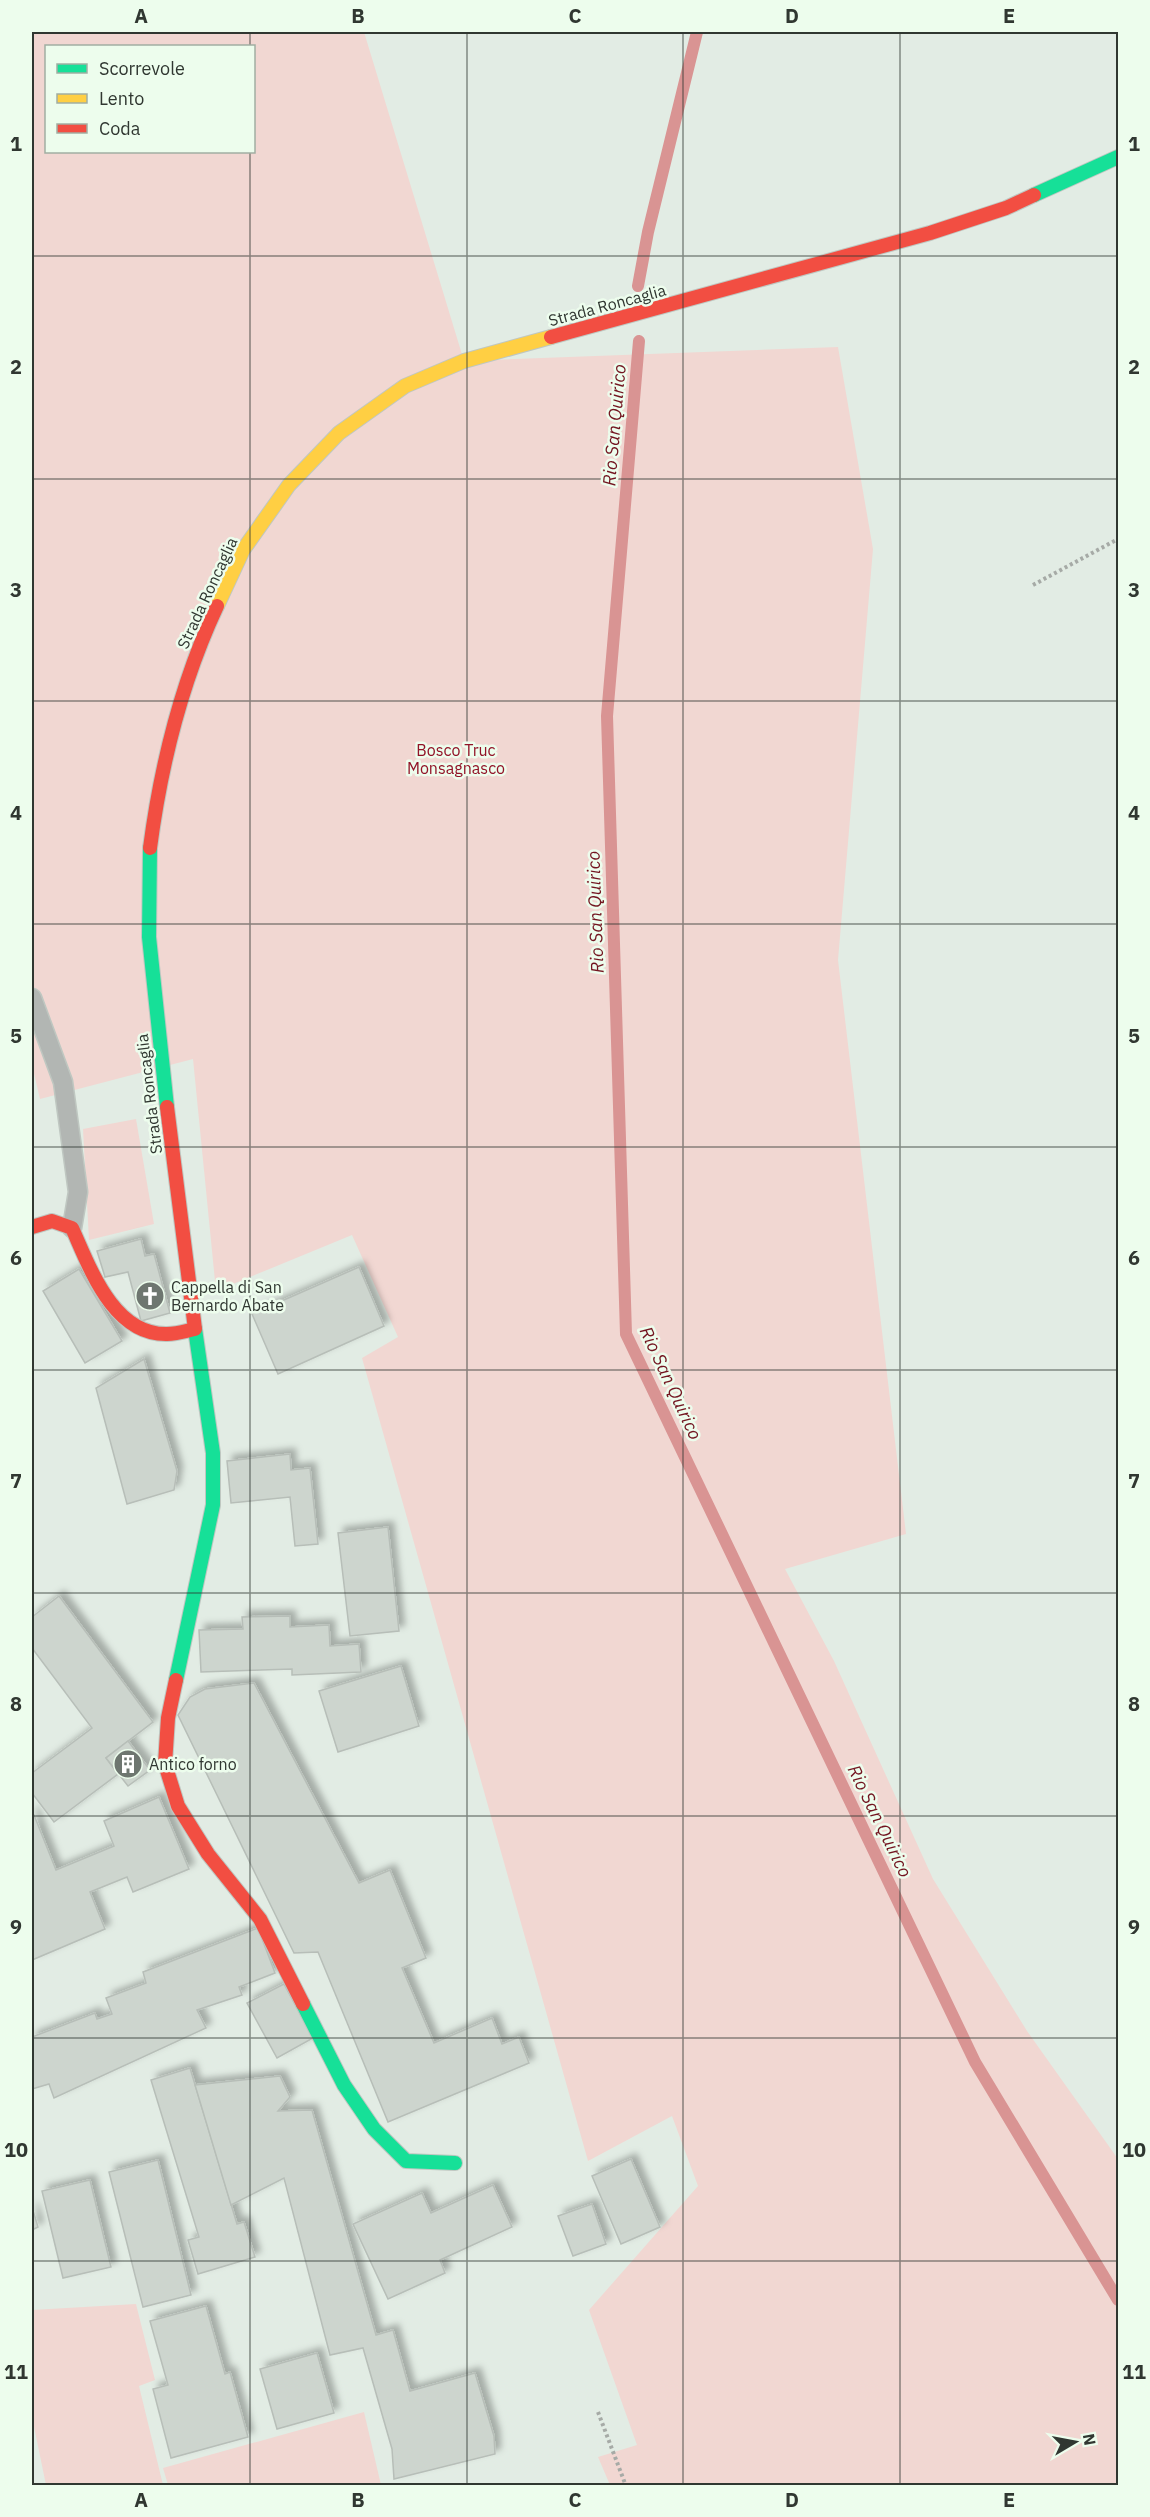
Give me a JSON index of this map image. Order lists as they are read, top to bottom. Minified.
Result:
{"streets":{"street":["Strada Roncaglia"]},"water":["Rio San Quirico"],"parks":["Bosco Truc Monsagnasco"],"places":{"church":["Cappella di San Bernardo Abate"],"building":["Antico forno"]},"legend":["Scorrevole","Lento","Coda"],"north":"right","grid":{"columns":["A","B","C","D","E"],"rows":["1","2","3","4","5","6","7","8","9","10","11"]}}
